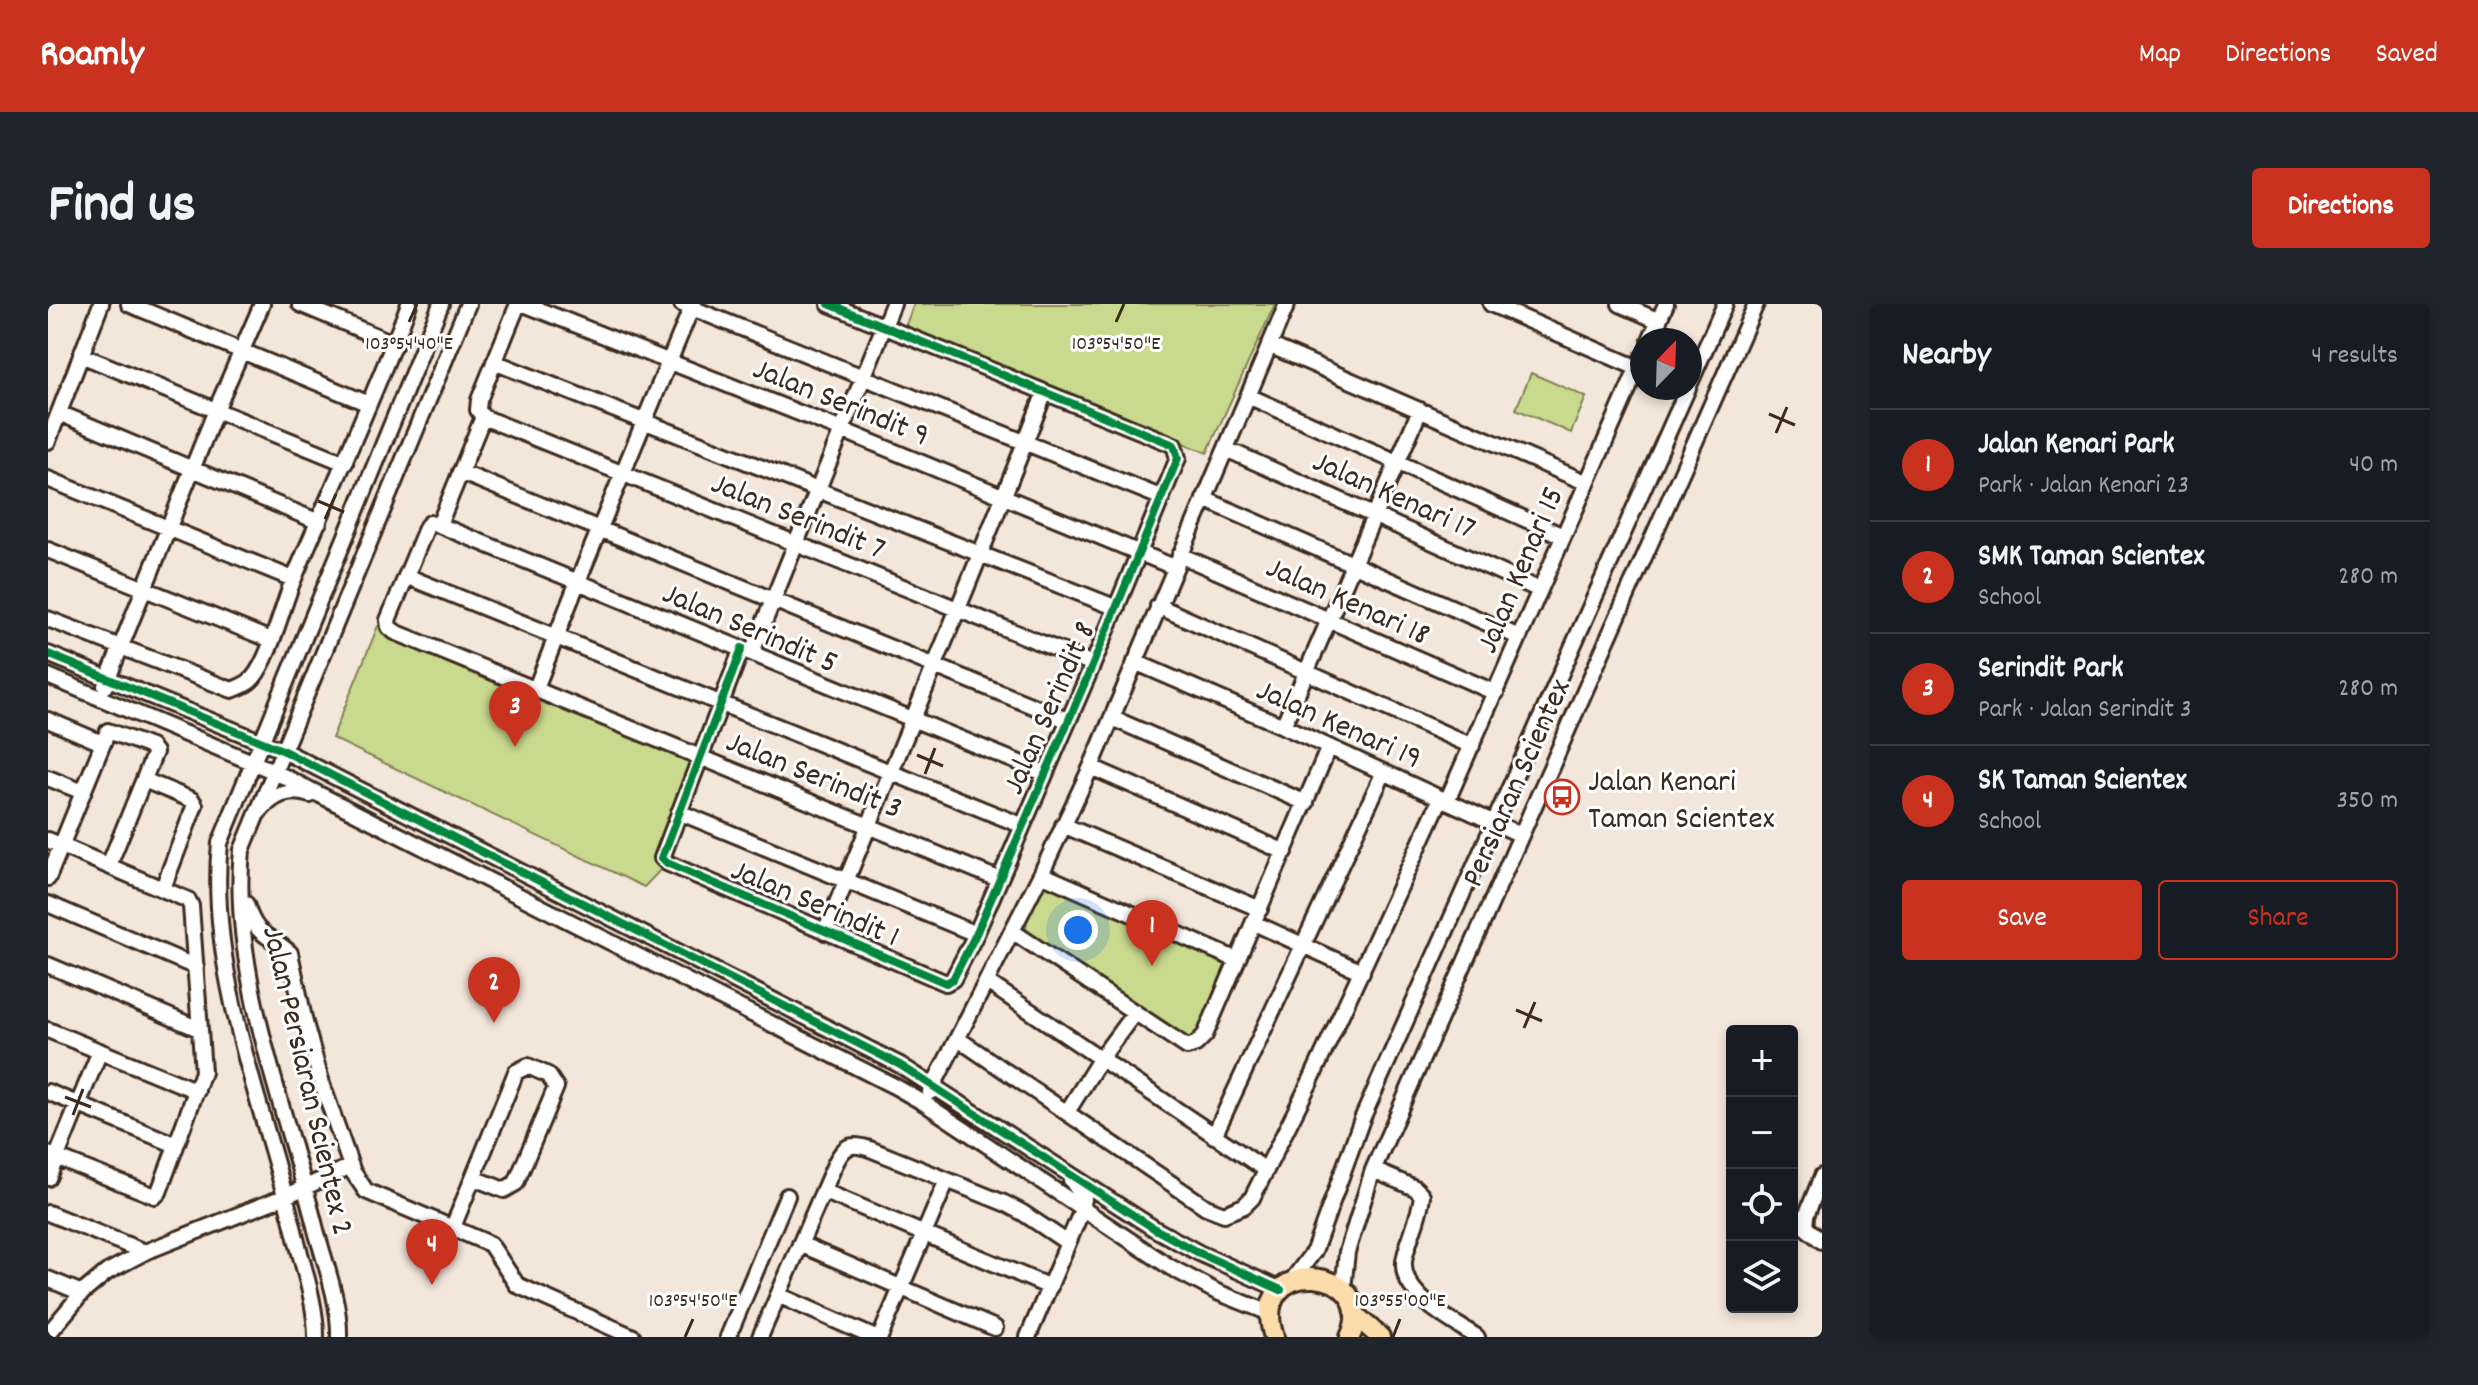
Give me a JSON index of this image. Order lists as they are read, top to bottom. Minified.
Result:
{"streets":{"street":["Jalan Serindit 9","Jalan Kenari 17","Jalan Serindit 7","Jalan Kenari 15","Jalan Kenari 18","Jalan Serindit 5","Jalan Serindit 8","Jalan Kenari 19","Jalan Serindit 3","Persiaran Scientex","Jalan Serindit 1","Jalan Persiaran Scientex 2"]},"crossings":[["Jalan Serindit 9","Jalan Kenari 18"],["Jalan Serindit 9","Jalan Serindit 8"],["Jalan Kenari 17","Jalan Kenari 15"],["Jalan Serindit 7","Jalan Serindit 8"],["Jalan Kenari 15","Jalan Kenari 18"],["Jalan Kenari 15","Jalan Kenari 19"],["Jalan Kenari 18","Jalan Serindit 8"],["Jalan Serindit 5","Jalan Serindit 8"],["Jalan Serindit 8","Jalan Serindit 3"],["Jalan Serindit 8","Jalan Serindit 1"],["Jalan Kenari 19","Persiaran Scientex"]],"places":{"bus stop":["Jalan Kenari Taman Scientex"]},"north":"top right","page":{"header":"Roamly","nav":["Map","Directions","Saved"],"title":"Find us","buttons":["Directions",["Save","Share"]],"heading":["Nearby","4 results"],"list":[{"mark":"1","name":"Jalan Kenari Park","note":"Park · Jalan Kenari 23","value":"40 m"},{"mark":"2","name":"SMK Taman Scientex","note":"School","value":"280 m"},{"mark":"3","name":"Serindit Park","note":"Park · Jalan Serindit 3","value":"280 m"},{"mark":"4","name":"SK Taman Scientex","note":"School","value":"350 m"}],"pins":["3","1","2","4"],"map_buttons":["+","−"]},"coordinates":["103°54'40\"E","103°54'50\"E","103°55'00\"E"]}
